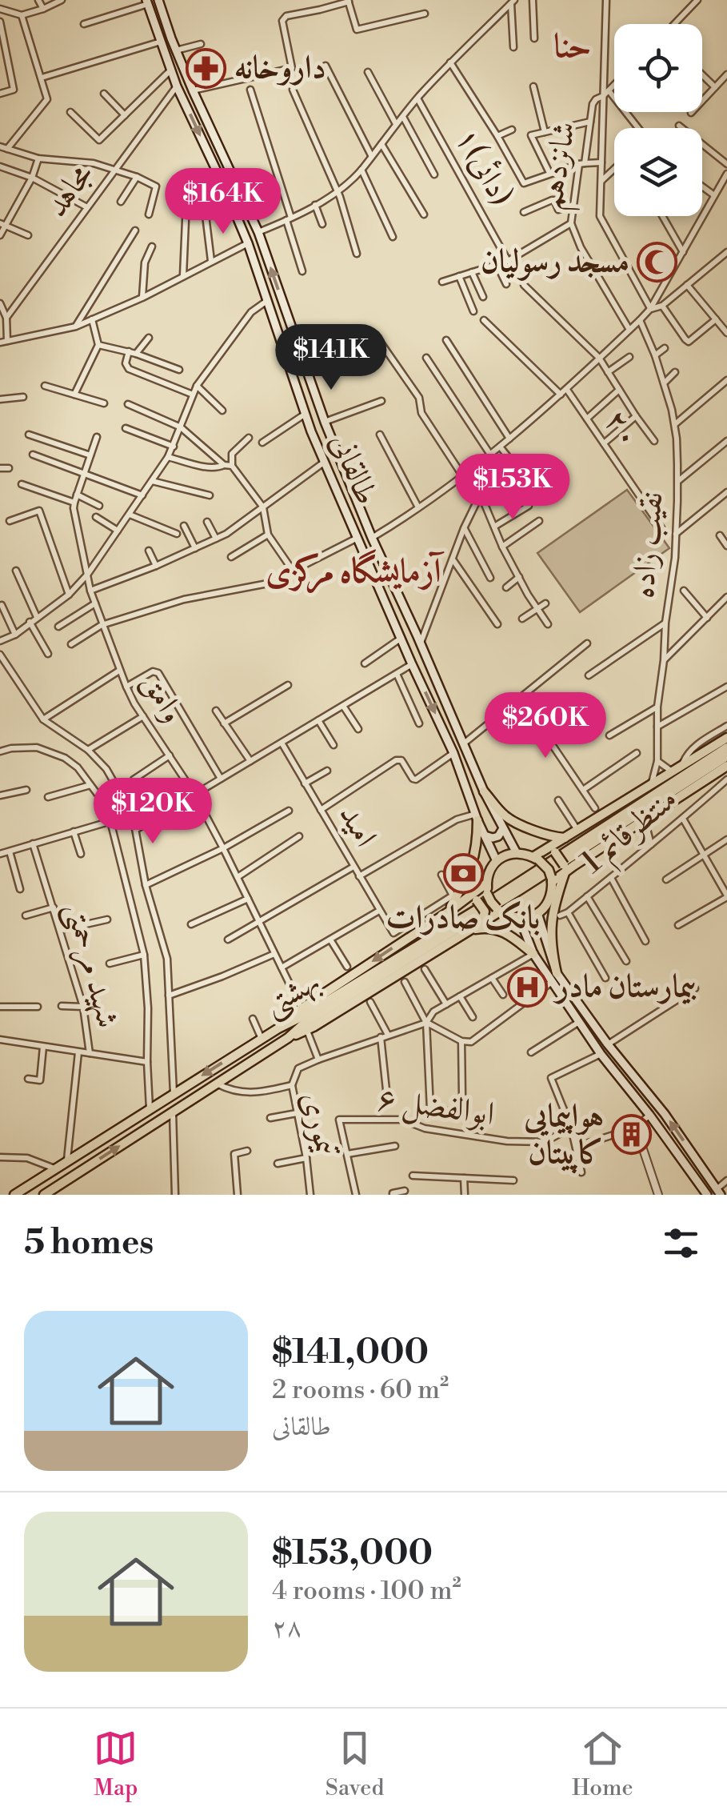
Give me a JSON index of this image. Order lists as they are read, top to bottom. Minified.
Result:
{"streets":{"main road":["طالقانی","بهشتی"],"street":["شانزدهم","۱(دائی)","مجاهد","۲۰","نقیب زاده","وامق","امید","منتظرقائم 1","شهید مرحمتی","ابوالفضل ۶","تیموری"]},"crossings":[["مجاهد","طالقانی"],["بهشتی","تیموری"]],"districts":["حنا","آزمایشگاه مرکزی"],"places":{"pharmacy":["داروخانه"],"mosque":["مسجد رسولیان"],"bank":["بانک صادرات"],"hospital":["بیمارستان مادر"],"building":["هواپیمایی کاپیتان"]},"page":{"price":["$164K","$141K","$153K","$260K","$120K"],"heading":"5 homes","list":[{"name":"$141,000","note":"2 rooms · 60 m² · طالقانی"},{"name":"$153,000","note":"4 rooms · 100 m² · ۲۸"}],"tabs":["Map","Saved","Home"]}}
